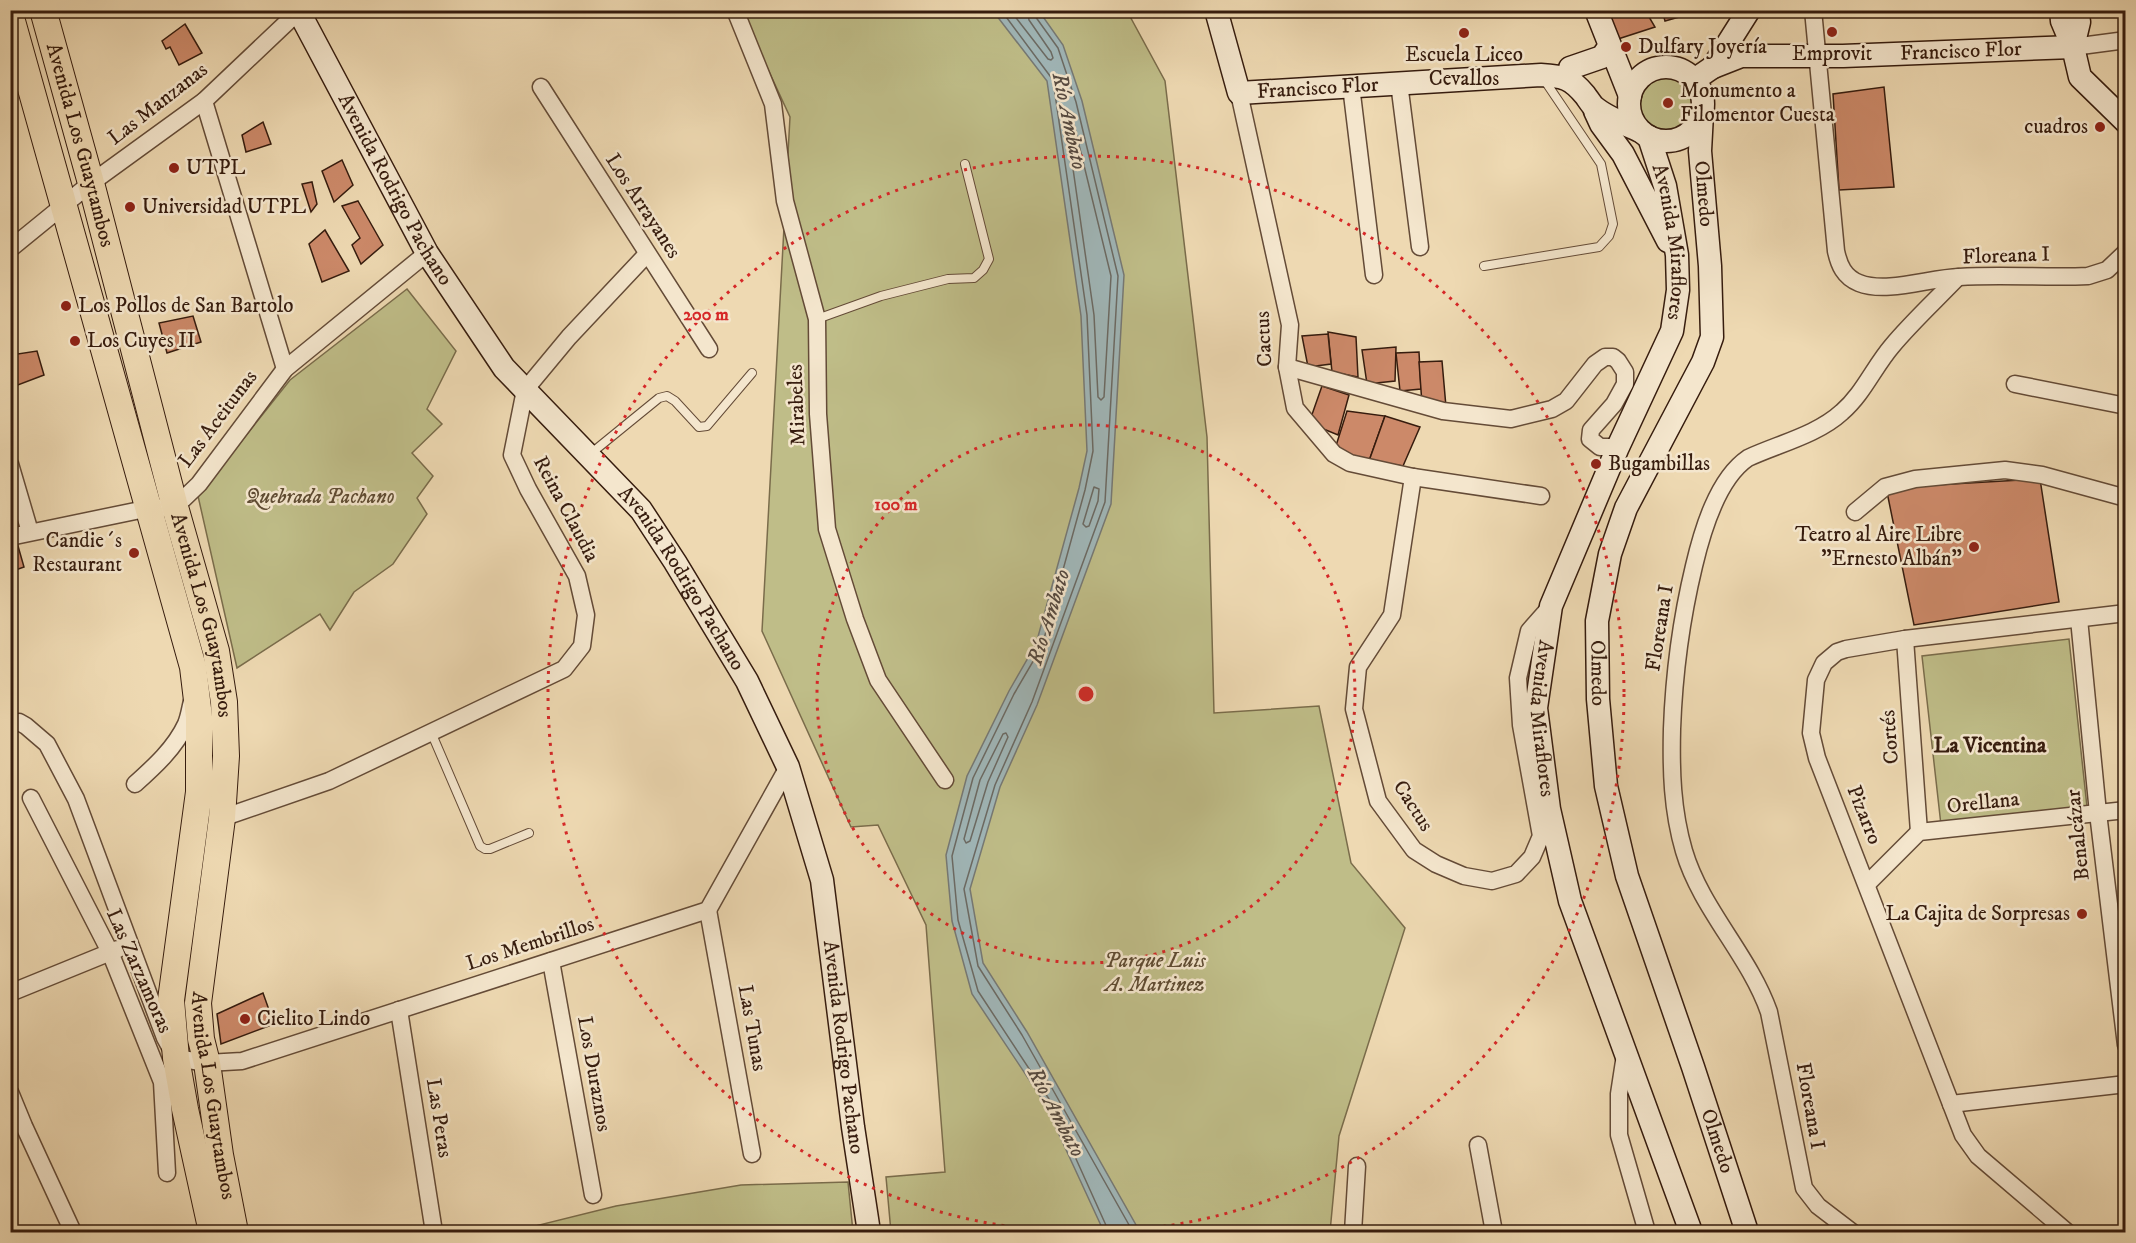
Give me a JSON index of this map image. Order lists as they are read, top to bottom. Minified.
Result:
{"streets":{"main road":["Francisco Flor","Avenida Los Guaytambos","Avenida Rodrigo Pachano","Olmedo","Avenida Miraflores"],"street":["Las Manzanas","Los Arrayanes","Floreana I","Cactus","Mirabeles","Las Aceitunas","Reina Claudia","Cortés","Orellana","Pizarro","Benalcázar","Los Membrillos","Las Zarzamoras","Las Tunas","Los Duraznos","Las Peras"]},"crossings":[["Francisco Flor","Olmedo"],["Francisco Flor","Avenida Miraflores"],["Francisco Flor","Cactus"],["Las Manzanas","Avenida Los Guaytambos"],["Las Manzanas","Avenida Rodrigo Pachano"],["Avenida Los Guaytambos","Las Aceitunas"],["Avenida Los Guaytambos","Reina Claudia"],["Avenida Los Guaytambos","Los Membrillos"],["Avenida Los Guaytambos","Las Zarzamoras"],["Avenida Rodrigo Pachano","Las Aceitunas"],["Avenida Rodrigo Pachano","Reina Claudia"],["Olmedo","Avenida Miraflores"],["Los Arrayanes","Reina Claudia"],["Avenida Miraflores","Cactus"],["Cortés","Orellana"],["Cortés","Pizarro"],["Orellana","Benalcázar"],["Pizarro","Benalcázar"],["Los Membrillos","Las Zarzamoras"],["Los Membrillos","Las Tunas"],["Los Membrillos","Los Duraznos"],["Los Membrillos","Las Peras"]],"districts":["La Vicentina"],"water":["Río Ambato"],"parks":["Quebrada Pachano","Parque Luis A. Martinez"],"places":["Emprovit","Escuela Liceo Cevallos","Dulfary Joyería","Monumento a Filomentor Cuesta","cuadros","UTPL","Universidad UTPL","Los Pollos de San Bartolo","Los Cuyes II","Bugambillas","Teatro al Aire Libre \"Ernesto Albán\"","Candie´s Restaurant","La Cajita de Sorpresas","Cielito Lindo"],"rings":["200 m","100 m"]}
